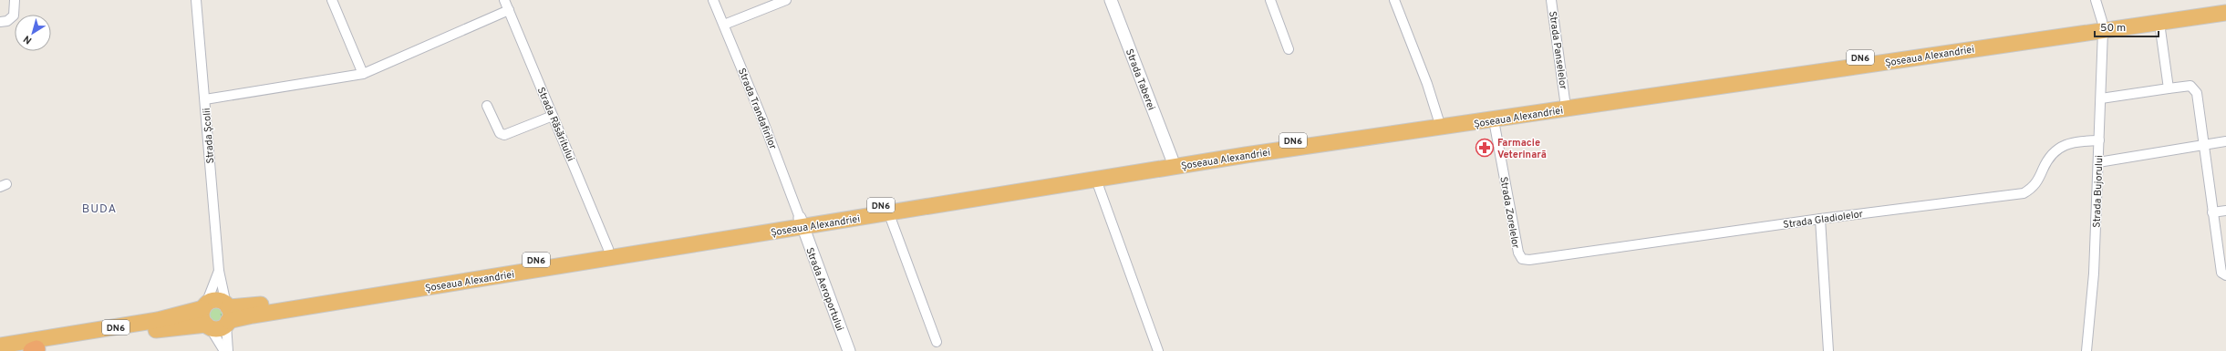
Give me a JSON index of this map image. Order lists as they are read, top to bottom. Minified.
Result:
{"streets":{"highway":["Șoseaua Alexandriei","DN6"],"street":["Strada Panselelor","Strada Taberei","Strada Trandafirilor","Strada Răsăritului","Strada Școlii","Strada Bujorului","Strada Zorelelor","Strada Gladiolelor","Strada Aeroportului"]},"crossings":[["Strada Panselelor","Șoseaua Alexandriei"],["Șoseaua Alexandriei","Strada Taberei"],["Șoseaua Alexandriei","Strada Trandafirilor"],["Șoseaua Alexandriei","Strada Răsăritului"],["Șoseaua Alexandriei","Strada Școlii"],["Șoseaua Alexandriei","Strada Bujorului"],["Șoseaua Alexandriei","Strada Zorelelor"],["Șoseaua Alexandriei","Strada Aeroportului"],["Strada Trandafirilor","Strada Aeroportului"],["Strada Bujorului","Strada Gladiolelor"],["Strada Zorelelor","Strada Gladiolelor"]],"districts":["BUDA"],"places":{"pharmacy":["Farmacie Veterinară"]},"scale_bar":"50 m","north":"bottom left"}
